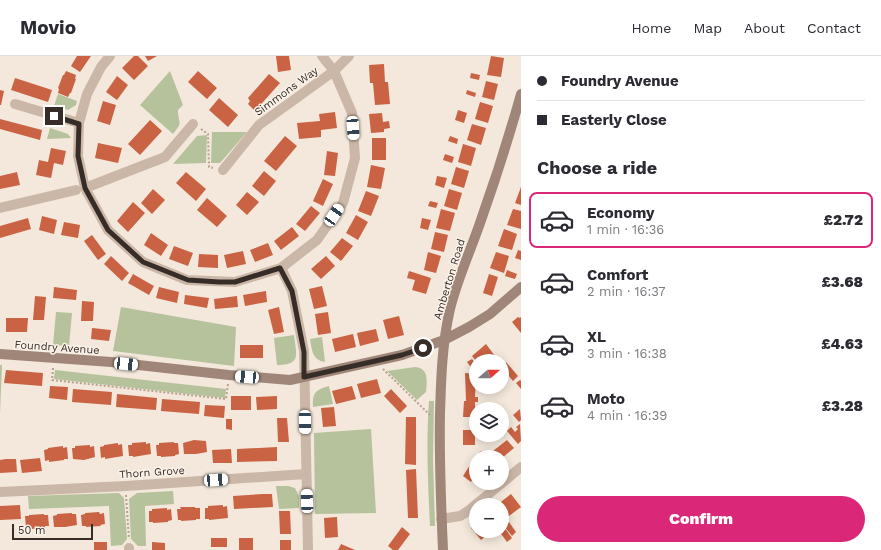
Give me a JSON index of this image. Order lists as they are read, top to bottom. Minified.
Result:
{"streets":{"street":["Simmons Way","Amberton Road","Foundry Avenue","Thorn Grove"]},"crossings":[["Amberton Road","Foundry Avenue"]],"scale_bar":"50 m","north":"right","page":{"header":"Movio","nav":["Home","Map","About","Contact"],"banner":["Foundry Avenue","Easterly Close"],"heading":"Choose a ride","list":[{"name":"Economy","note":"1 min · 16:36","value":"£2.72"},{"name":"Comfort","note":"2 min · 16:37","value":"£3.68"},{"name":"XL","note":"3 min · 16:38","value":"£4.63"},{"name":"Moto","note":"4 min · 16:39","value":"£3.28"}],"map_buttons":["+","−"],"buttons":"Confirm","scale":"50 m"}}
